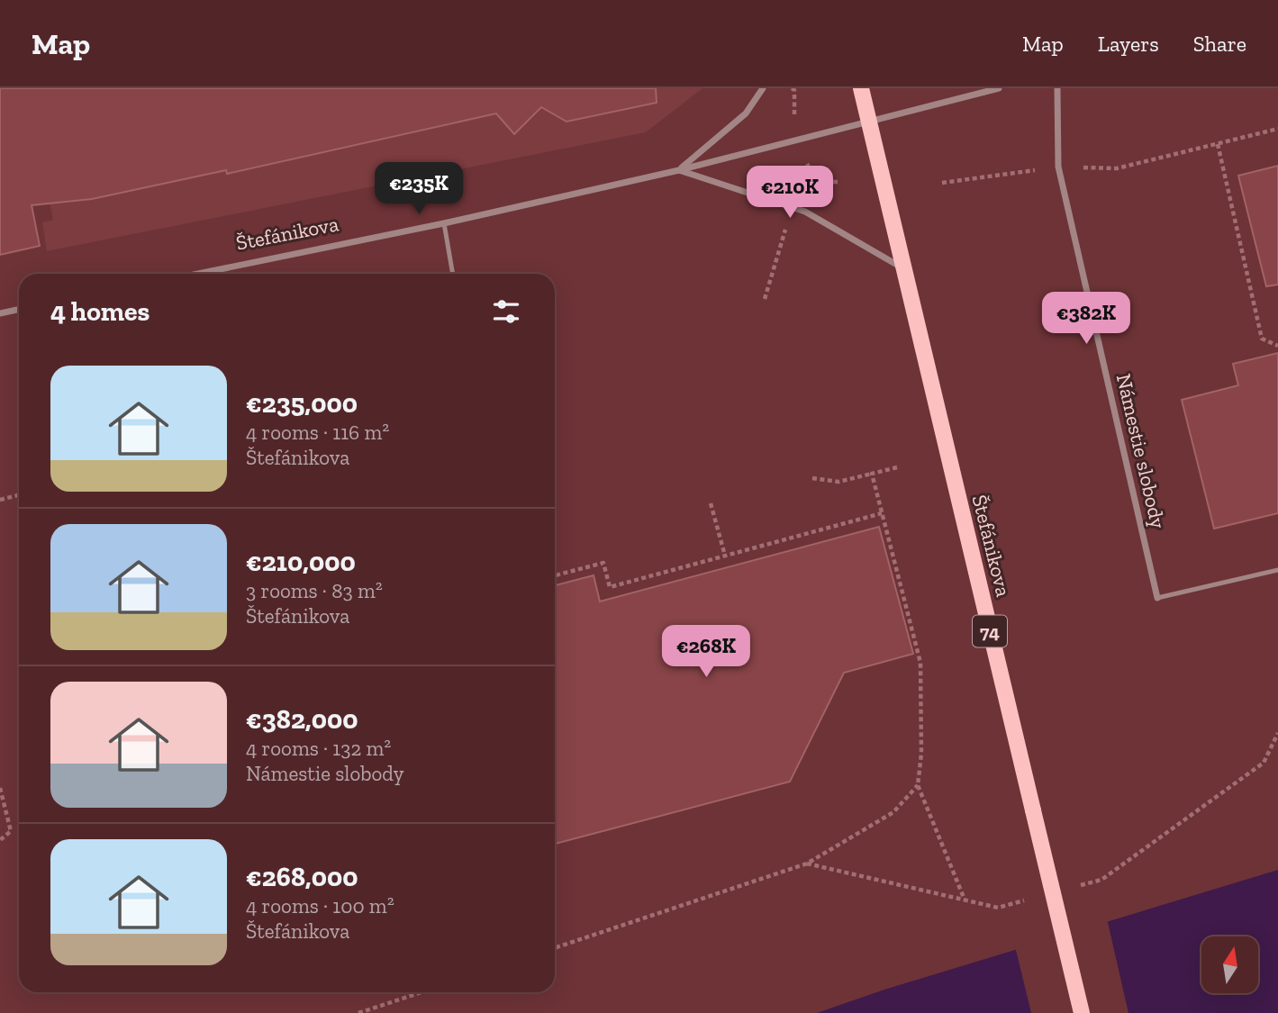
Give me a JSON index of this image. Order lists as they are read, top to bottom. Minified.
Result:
{"streets":{"main road":["Štefánikova","74"],"street":["Námestie slobody"]},"north":"top","page":{"header":"Map","nav":["Map","Layers","Share"],"price":["€235K","€210K","€382K","€268K"],"heading":"4 homes","list":[{"name":"€235,000","note":"4 rooms · 116 m² · Štefánikova"},{"name":"€210,000","note":"3 rooms · 83 m² · Štefánikova"},{"name":"€382,000","note":"4 rooms · 132 m² · Námestie slobody"},{"name":"€268,000","note":"4 rooms · 100 m² · Štefánikova"}]}}
